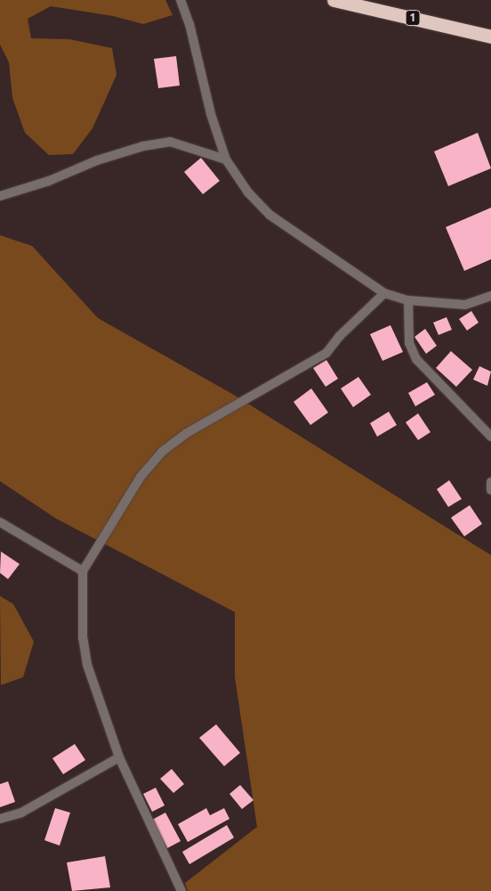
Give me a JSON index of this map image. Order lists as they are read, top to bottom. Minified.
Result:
{"streets":{"highway":["1"]}}
